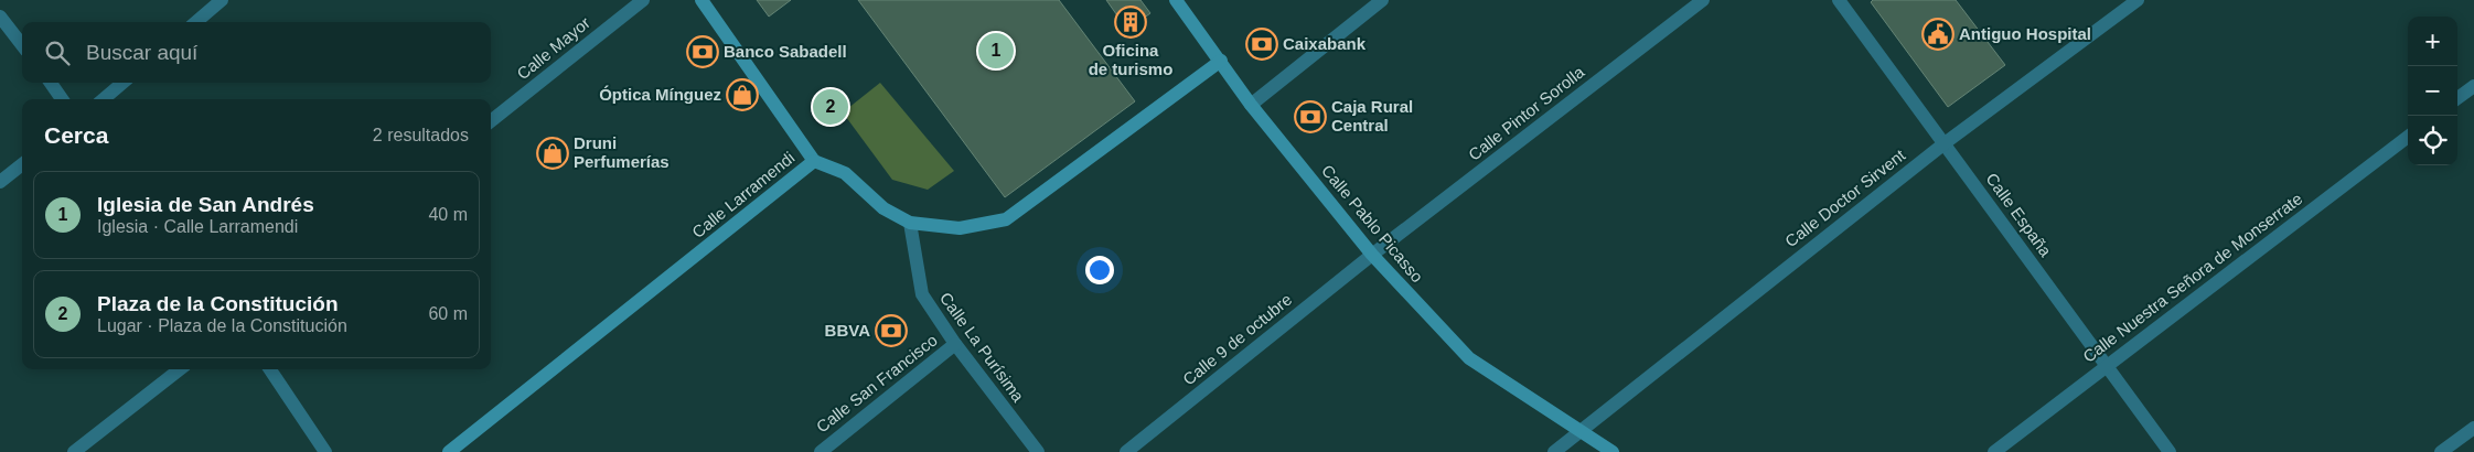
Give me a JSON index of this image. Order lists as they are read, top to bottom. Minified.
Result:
{"streets":{"main road":["Calle Larramendi","Calle Pablo Picasso"],"street":["Calle Mayor","Calle Pintor Sorolla","Calle Doctor Sirvent","Calle España","Calle Nuestra Señora de Monserrate","Calle 9 de octubre","Calle La Purísima","Calle San Francisco"]},"crossings":[["Calle Pintor Sorolla","Calle Pablo Picasso"],["Calle Pintor Sorolla","Calle 9 de octubre"],["Calle Larramendi","Calle Pablo Picasso"],["Calle Larramendi","Calle La Purísima"],["Calle Doctor Sirvent","Calle España"],["Calle Doctor Sirvent","Calle Pablo Picasso"],["Calle España","Calle Nuestra Señora de Monserrate"],["Calle Pablo Picasso","Calle 9 de octubre"],["Calle La Purísima","Calle San Francisco"]],"places":{"building":["Oficina de turismo"],"public building":["Antiguo Hospital"],"bank":["Caixabank","Banco Sabadell","Caja Rural Central","BBVA"],"shop":["Óptica Mínguez","Druni Perfumerías"]},"page":{"map_buttons":["+","−"],"search":"Buscar aquí","pins":["1","2"],"heading":["Cerca","2 resultados"],"list":[{"mark":"1","name":"Iglesia de San Andrés","note":"Iglesia · Calle Larramendi","value":"40 m"},{"mark":"2","name":"Plaza de la Constitución","note":"Lugar · Plaza de la Constitución","value":"60 m"}]}}
